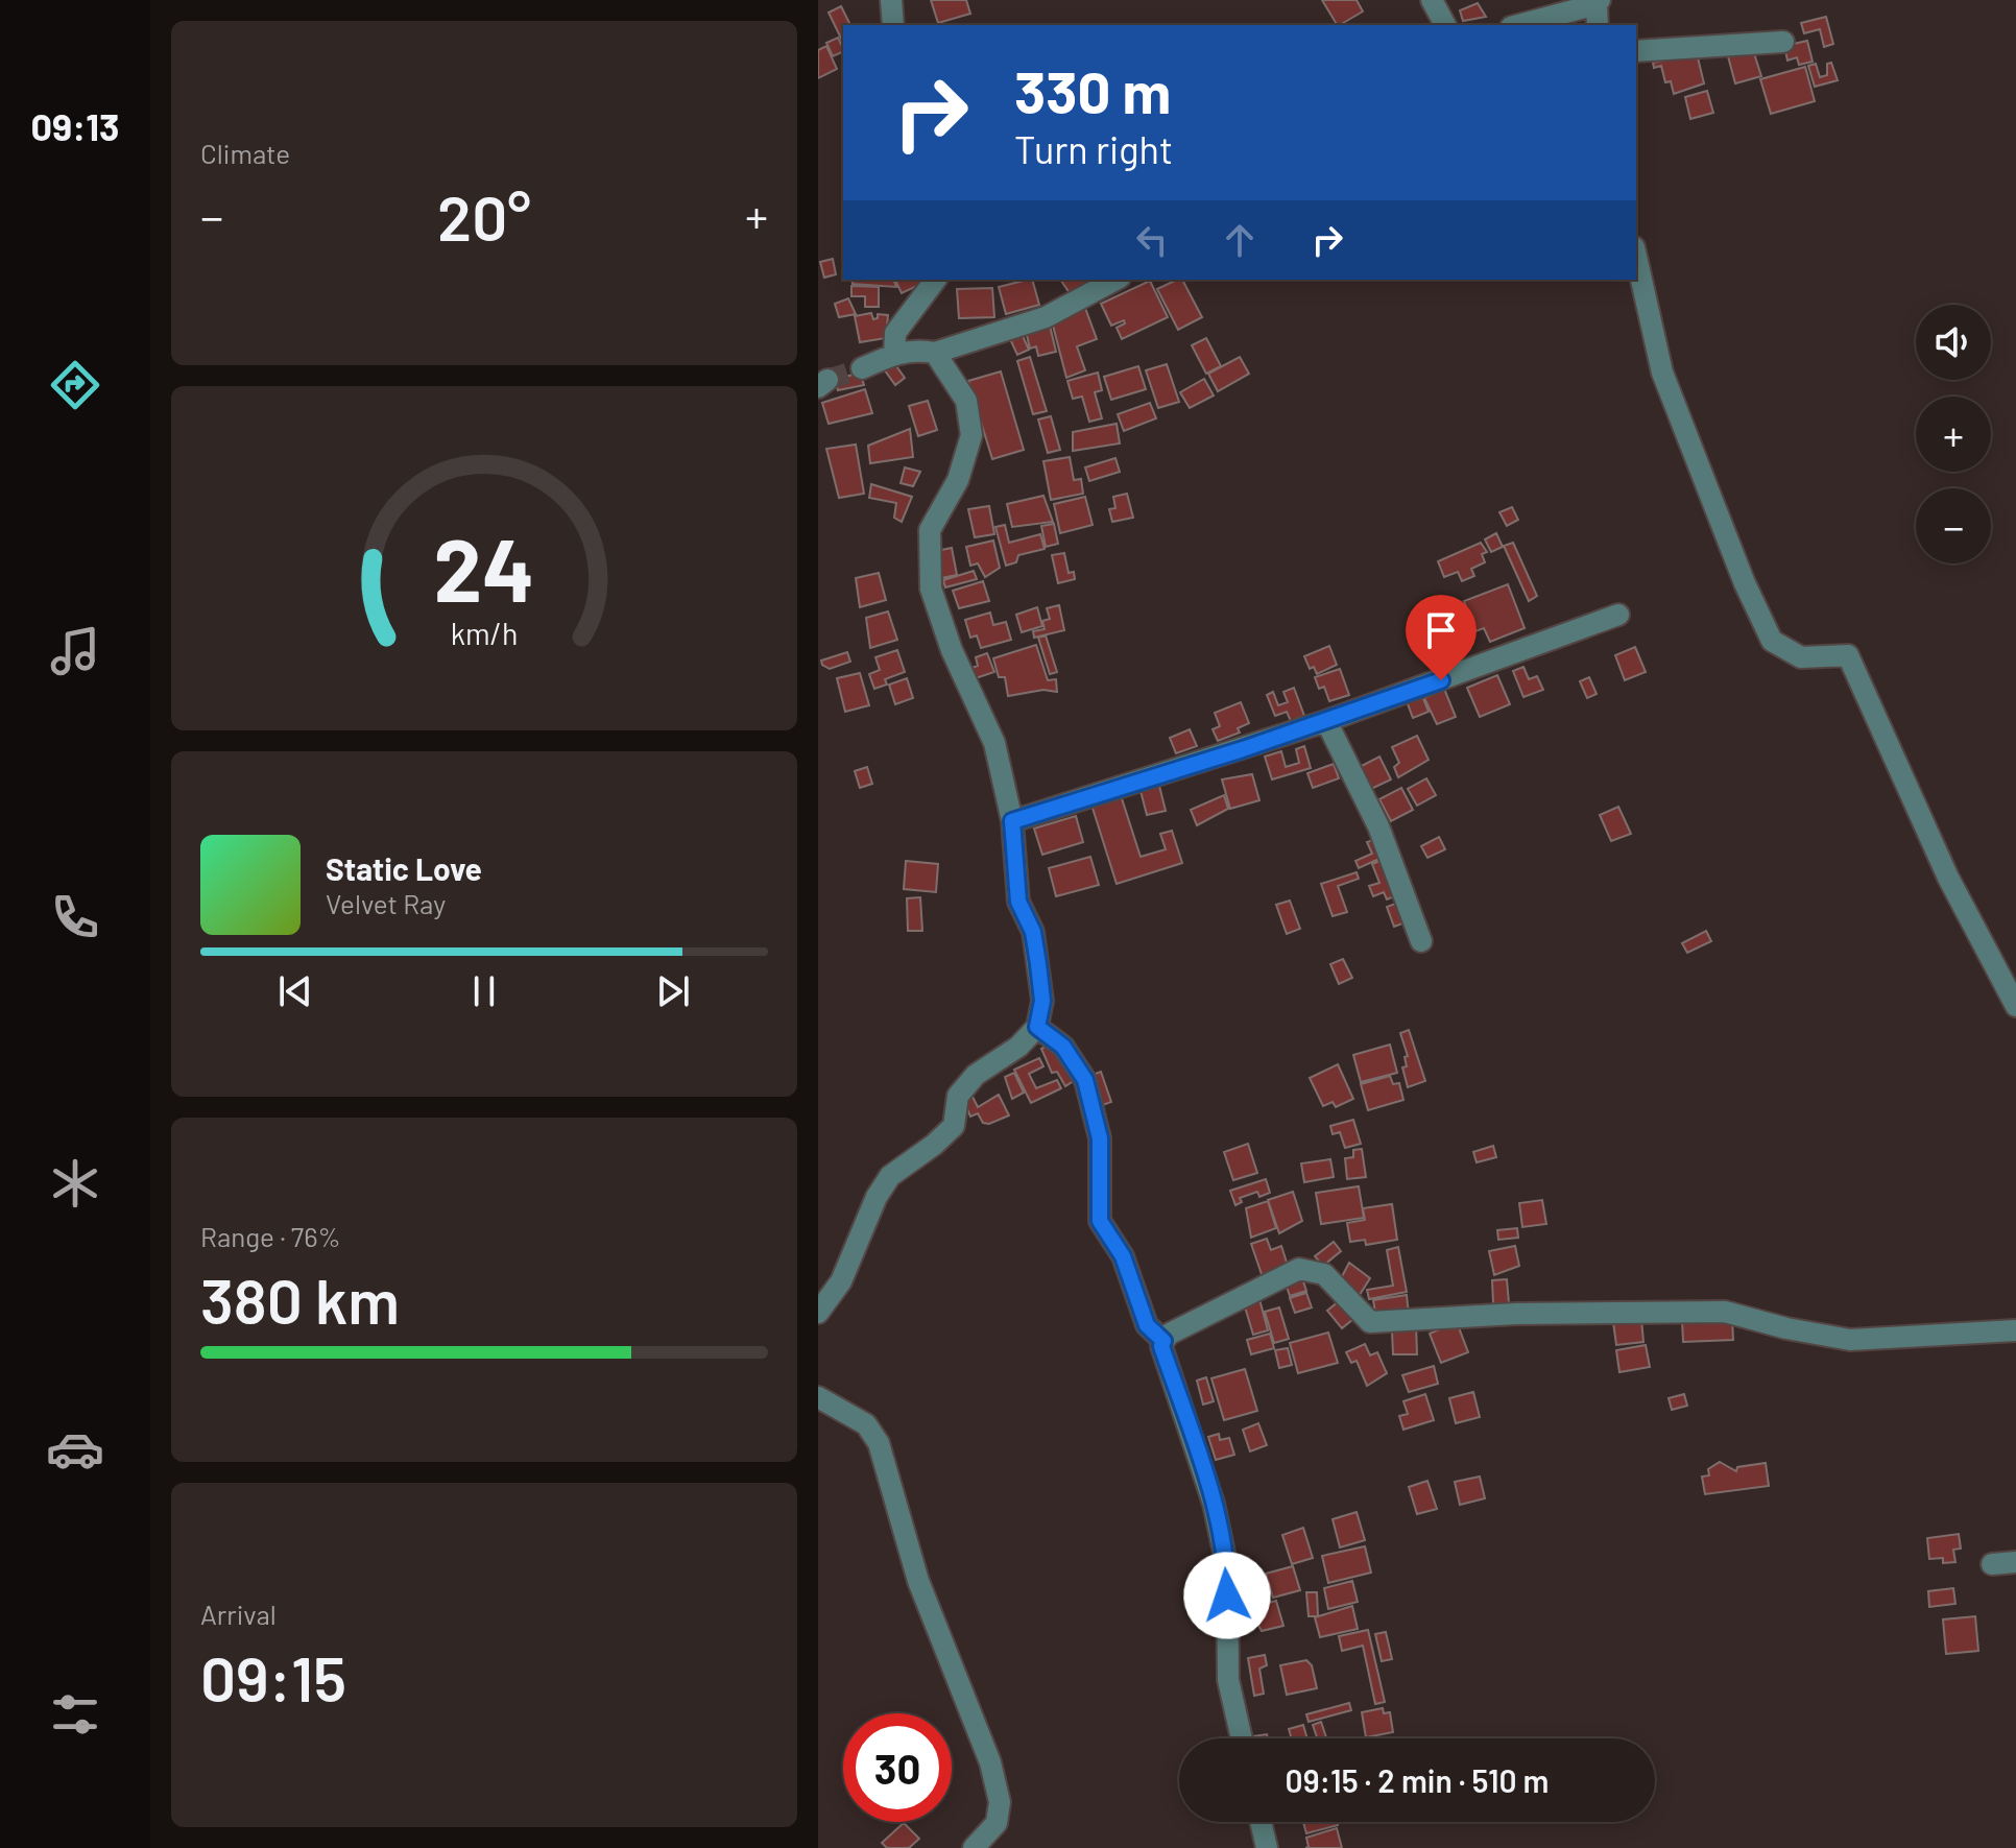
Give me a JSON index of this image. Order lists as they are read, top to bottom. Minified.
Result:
{"page":{"tabs":"09:13","tile":["Climate",["Range · 76%","380 km"],["Arrival","09:15"]],"turn":["330 m","Turn right"],"heat":["−","20°","+"],"map_buttons":["+","−"],"song":["Static Love","Velvet Ray"],"limit":"30","trip":"09:15 · 2 min · 510 m","gauge":["24","km/h"]}}
